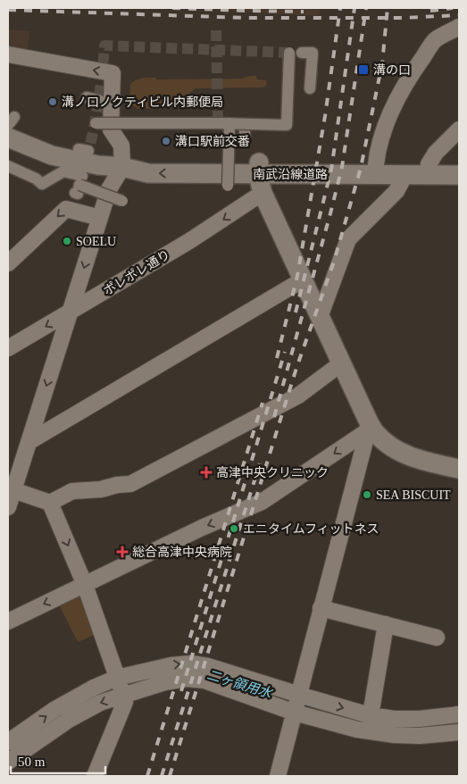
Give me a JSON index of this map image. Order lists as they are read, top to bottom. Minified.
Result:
{"streets":{"street":["南武沿線道路","ポレポレ通り"]},"water":["二ヶ領用水"],"places":{"transit":["溝の口"],"other":["溝ノ口ノクティビル内郵便局","溝口駅前交番","SOELU","SEA BISCUIT","エニタイムフィットネス"],"health":["高津中央クリニック","総合高津中央病院"]},"scale_bar":"50 m"}
